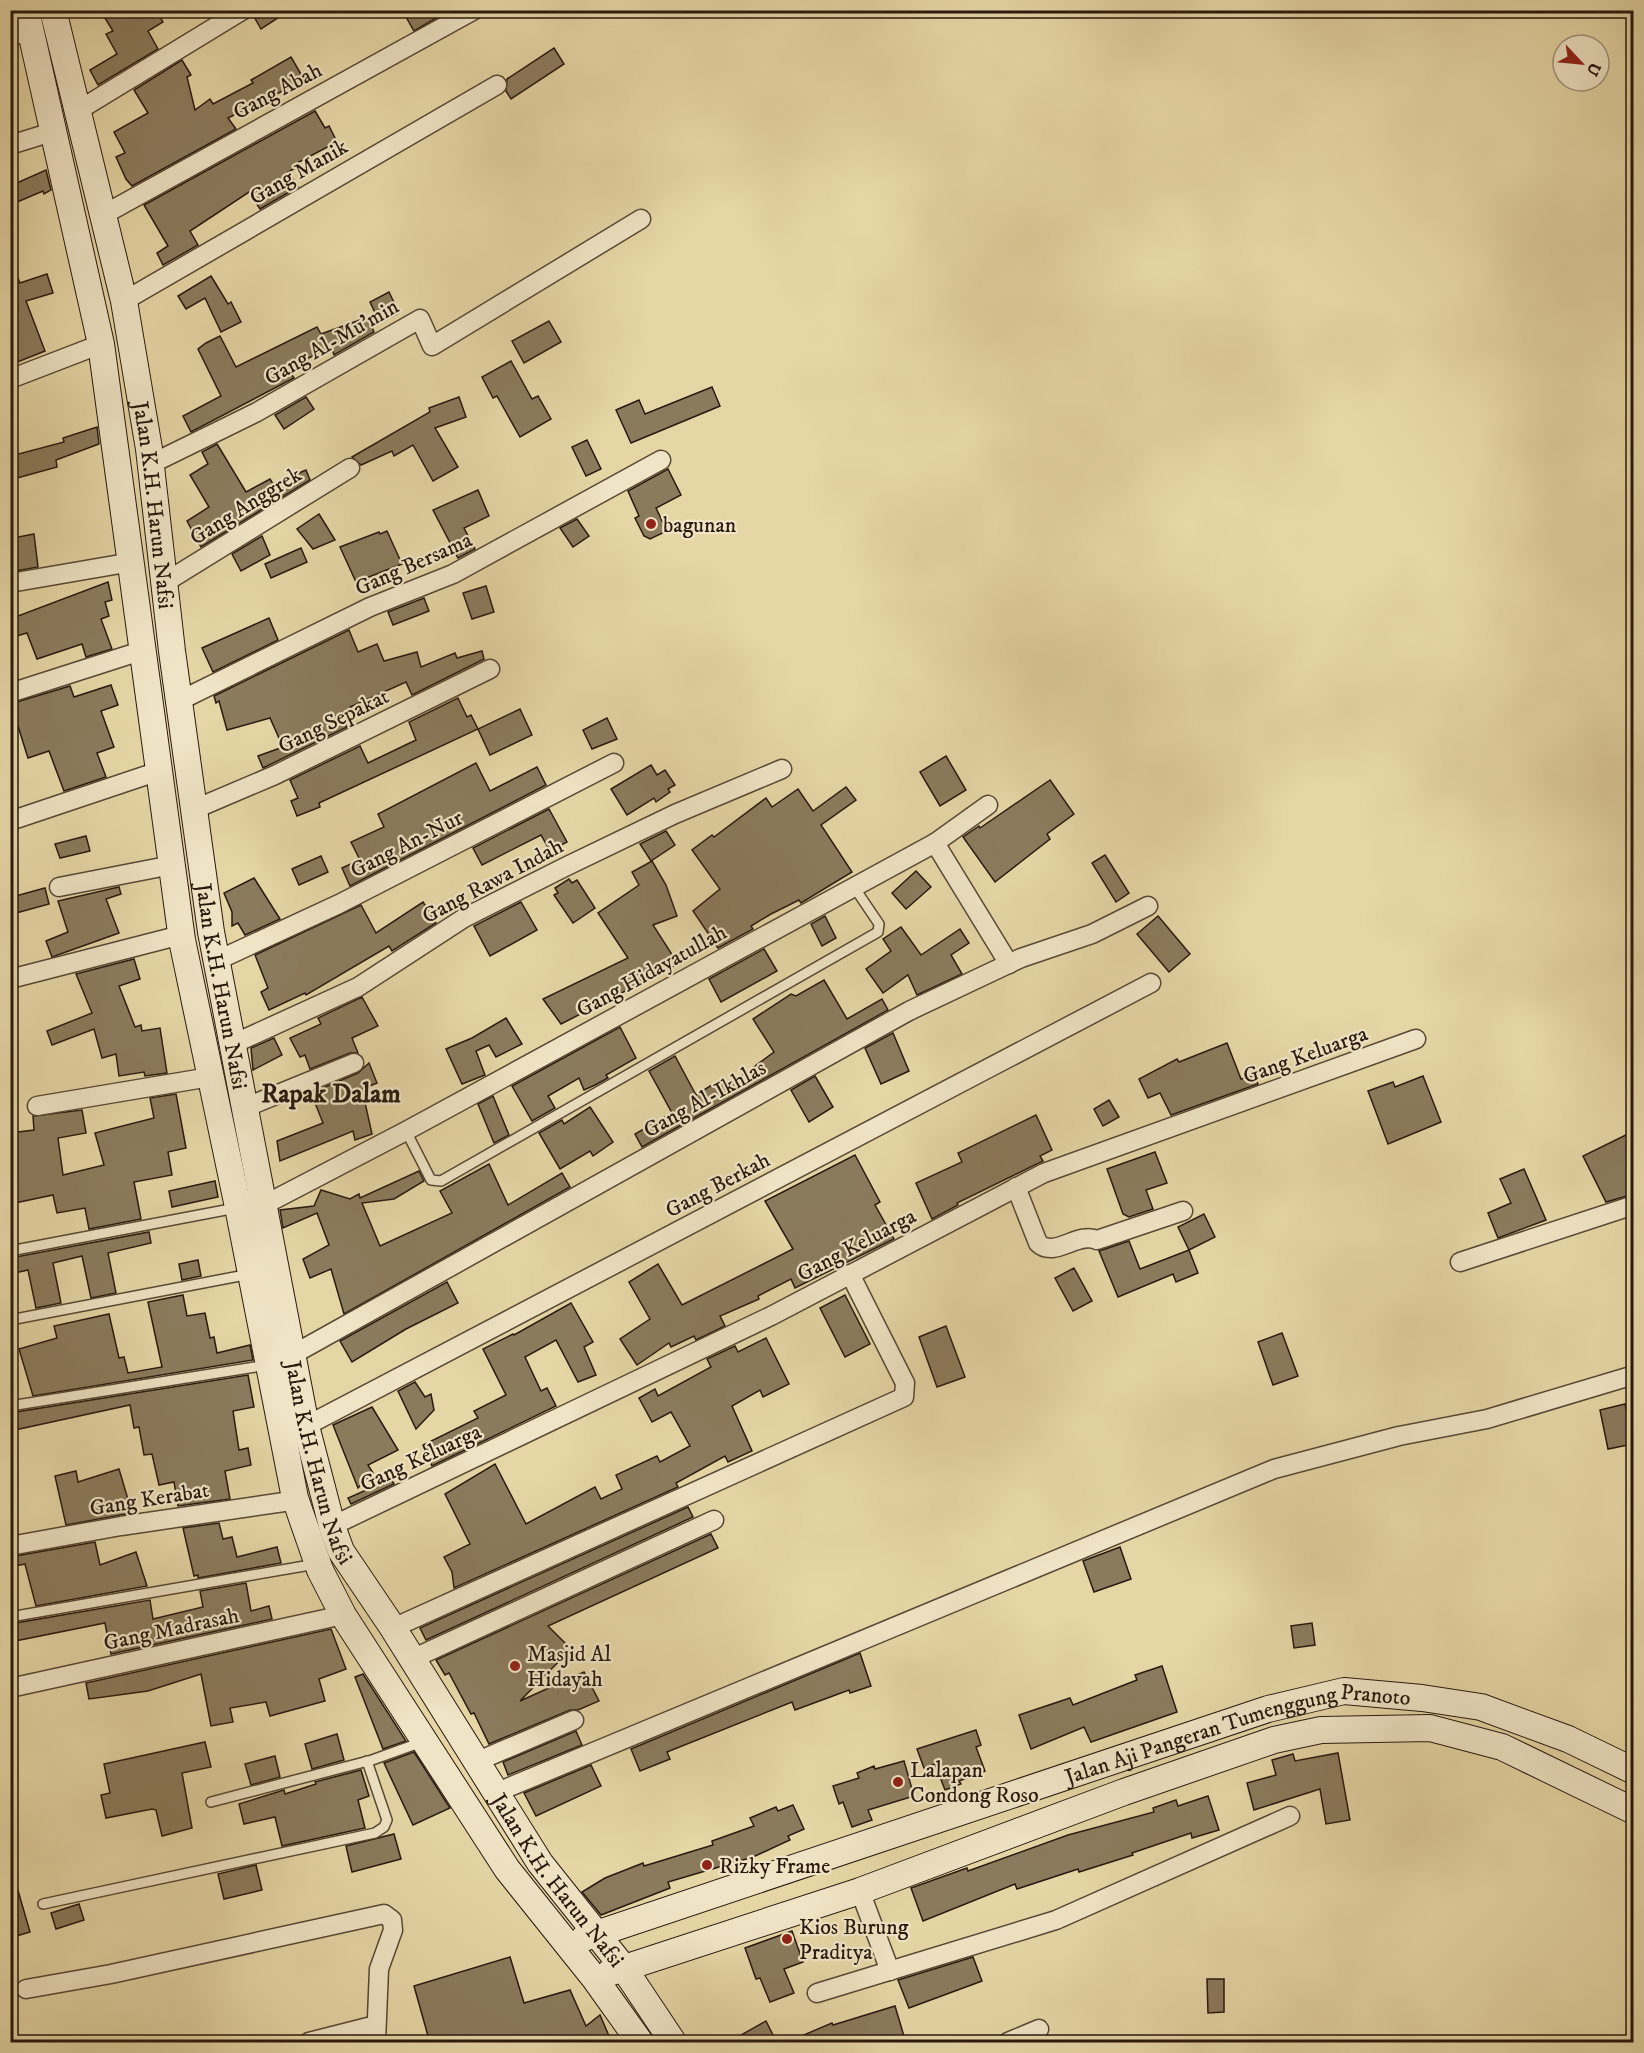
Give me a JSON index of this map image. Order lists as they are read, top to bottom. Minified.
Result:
{"streets":{"main road":["Jalan K.H. Harun Nafsi","Jalan Aji Pangeran Tumenggung Pranoto"],"street":["Gang Abah","Gang Manik","Gang Al-Mu'min","Gang Anggrek","Gang Bersama","Gang Sepakat","Gang An-Nur","Gang Rawa Indah","Gang Hidayatullah","Gang Keluarga","Gang Al-Ikhlas","Gang Berkah","Gang Kerabat","Gang Madrasah"]},"crossings":[["Gang Abah","Jalan K.H. Harun Nafsi"],["Gang Manik","Jalan K.H. Harun Nafsi"],["Gang Al-Mu'min","Jalan K.H. Harun Nafsi"],["Jalan K.H. Harun Nafsi","Gang Anggrek"],["Jalan K.H. Harun Nafsi","Gang Bersama"],["Jalan K.H. Harun Nafsi","Gang Sepakat"],["Jalan K.H. Harun Nafsi","Gang An-Nur"],["Jalan K.H. Harun Nafsi","Gang Rawa Indah"],["Jalan K.H. Harun Nafsi","Gang Hidayatullah"],["Jalan K.H. Harun Nafsi","Gang Keluarga"],["Jalan K.H. Harun Nafsi","Gang Al-Ikhlas"],["Jalan K.H. Harun Nafsi","Gang Berkah"],["Jalan K.H. Harun Nafsi","Gang Kerabat"],["Jalan K.H. Harun Nafsi","Gang Madrasah"],["Jalan K.H. Harun Nafsi","Jalan Aji Pangeran Tumenggung Pranoto"]],"districts":["Rapak Dalam"],"places":["bagunan","Masjid Al Hidayah","Lalapan Condong Roso","Rizky Frame","Kios Burung Praditya"],"north":"bottom right"}
